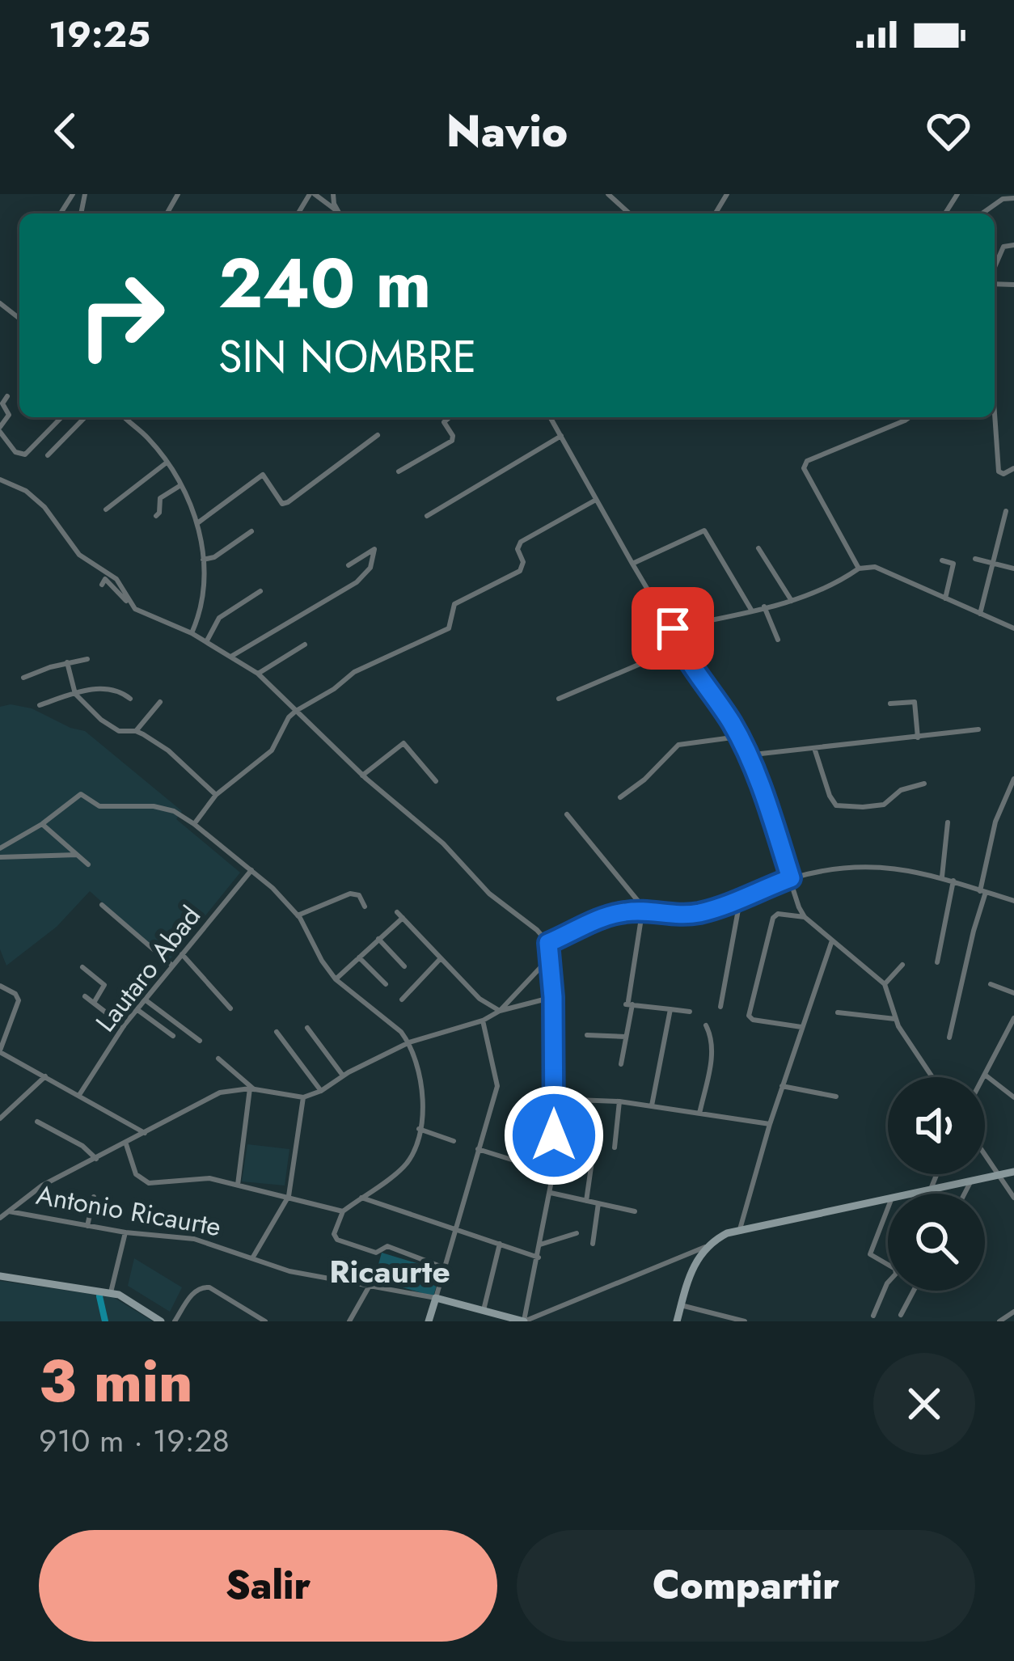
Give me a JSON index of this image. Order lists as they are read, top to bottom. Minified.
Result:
{"streets":{"main road":["Antonio Ricaurte"],"street":["Lautaro Abad"]},"districts":["Ricaurte"],"page":{"status":"19:25","header":"Navio","turn":["240 m","SIN NOMBRE"],"heading":["3 min","910 m · 19:28"],"buttons":["Salir","Compartir"]}}
